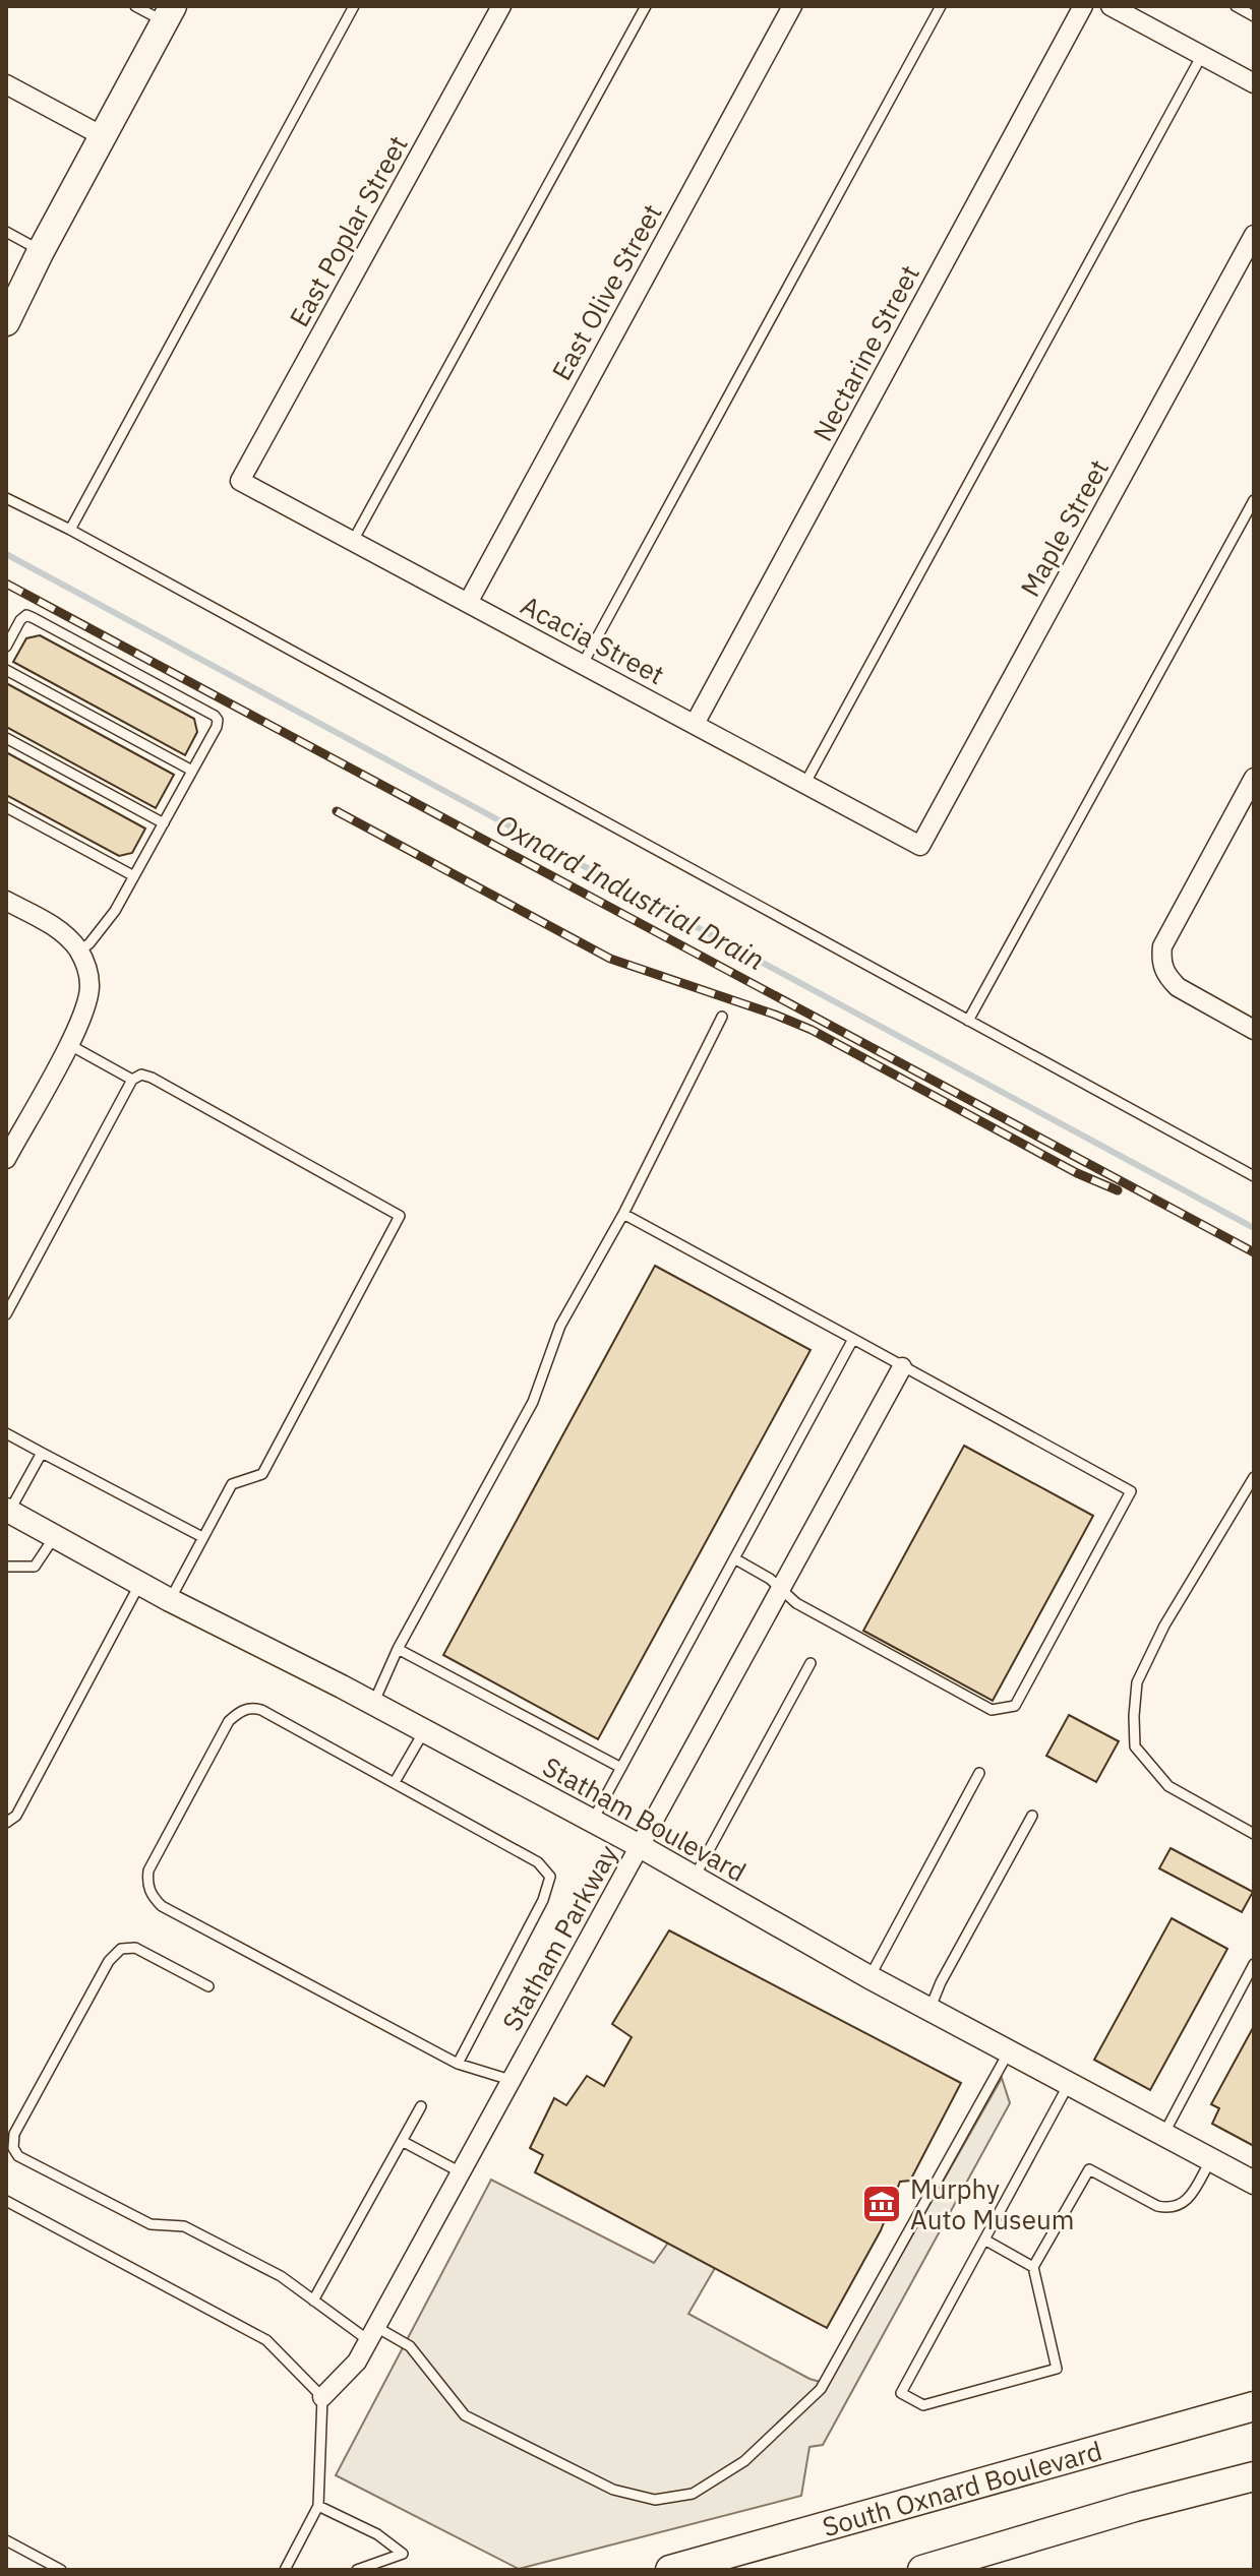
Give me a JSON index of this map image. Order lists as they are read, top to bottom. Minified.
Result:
{"streets":{"main road":["South Oxnard Boulevard"],"street":["East Poplar Street","East Olive Street","Nectarine Street","Maple Street","Acacia Street","Statham Boulevard","Statham Parkway"]},"crossings":[["East Poplar Street","Acacia Street"],["East Olive Street","Acacia Street"],["Nectarine Street","Acacia Street"],["Maple Street","Acacia Street"],["Statham Boulevard","Statham Parkway"]],"water":["Oxnard Industrial Drain"],"places":{"museum":["Murphy Auto Museum"]}}
